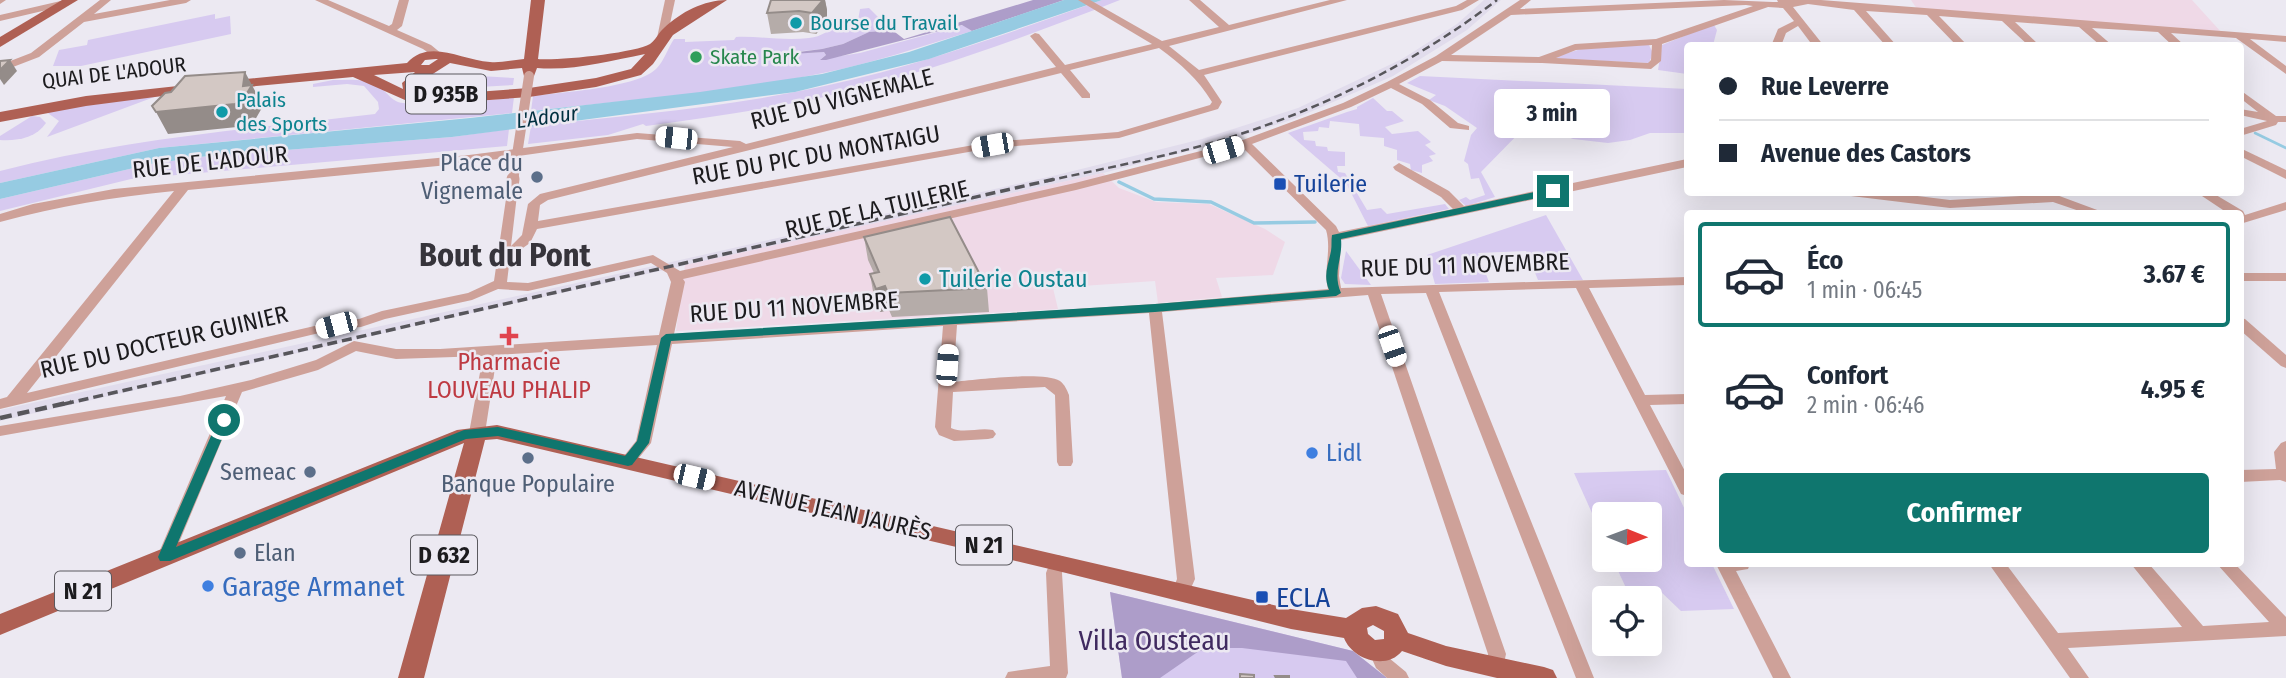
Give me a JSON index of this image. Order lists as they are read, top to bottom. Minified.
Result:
{"streets":{"main road":["QUAI DE L'ADOUR","D 935B","AVENUE JEAN JAURÈS","N 21","D 632"],"street":["RUE DU VIGNEMALE","RUE DU PIC DU MONTAIGU","RUE DE L'ADOUR","RUE DE LA TUILERIE","RUE DU 11 NOVEMBRE","RUE DU DOCTEUR GUINIER"]},"crossings":[["QUAI DE L'ADOUR","D 935B"],["RUE DU VIGNEMALE","RUE DU PIC DU MONTAIGU"],["RUE DU VIGNEMALE","RUE DE L'ADOUR"],["AVENUE JEAN JAURÈS","N 21"],["AVENUE JEAN JAURÈS","D 632"],["N 21","D 632"]],"districts":["Bout du Pont"],"water":["L'Adour"],"parks":["Villa Ousteau"],"places":{"other":["Bourse du Travail","Skate Park","Palais des Sports","Place du Vignemale","Tuilerie Oustau","Lidl","Banque Populaire","Semeac","Elan","Garage Armanet"],"transit":["Tuilerie","ECLA"],"health":["Pharmacie LOUVEAU PHALIP"]},"north":"right","page":{"banner":["Rue Leverre","Avenue des Castors"],"bubble":"3 min","list":[{"name":"Éco","note":"1 min · 06:45","value":"3.67 €"},{"name":"Confort","note":"2 min · 06:46","value":"4.95 €"}],"buttons":"Confirmer"}}
